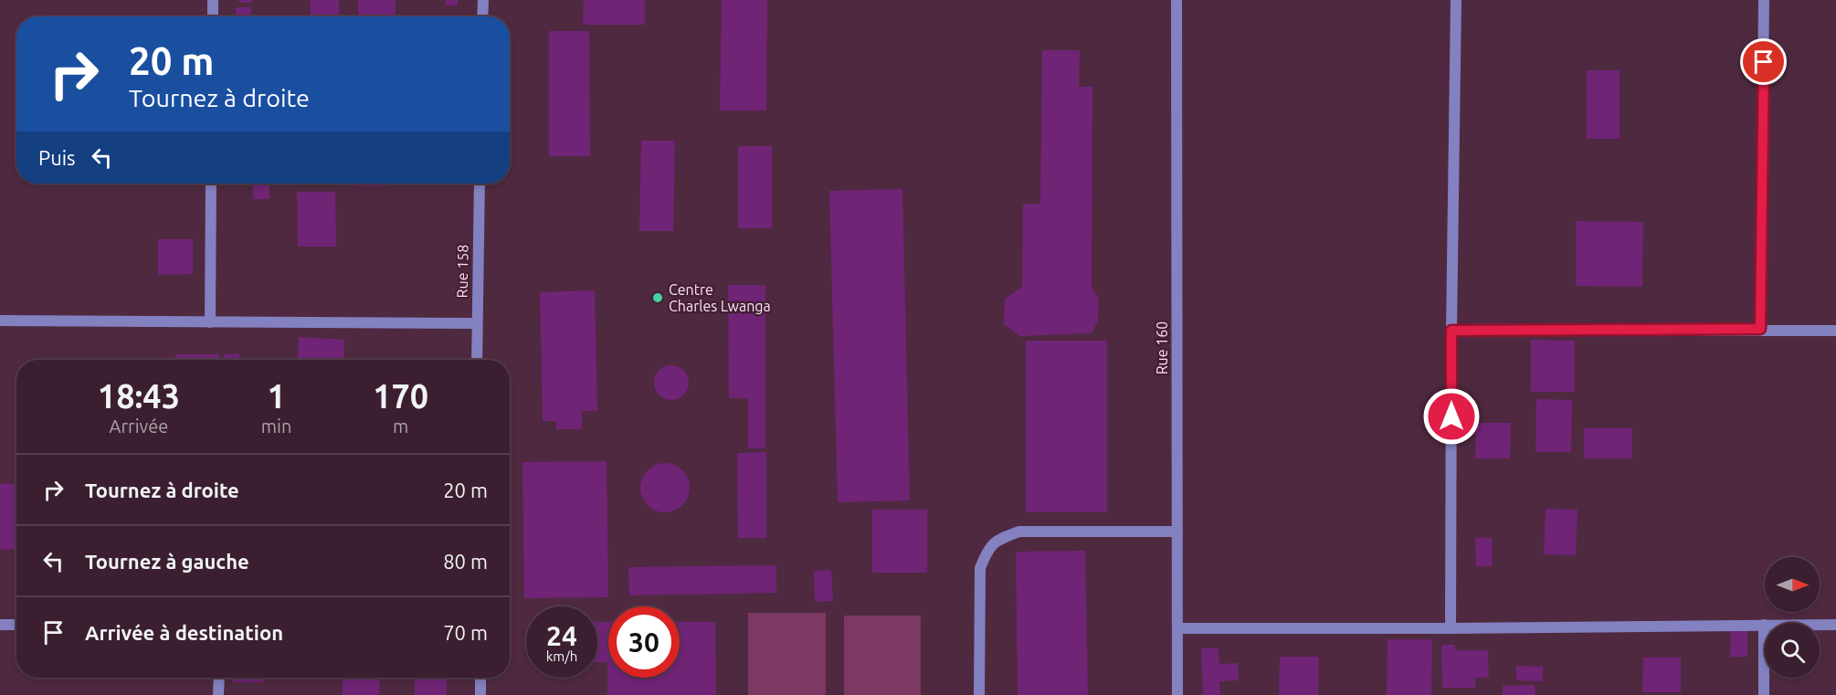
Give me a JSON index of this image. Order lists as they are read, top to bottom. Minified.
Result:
{"streets":{"street":["Rue 158","Rue 160"]},"places":["Centre Charles Lwanga"],"north":"right","page":{"turn":["20 m","Tournez à droite"],"then":"Puis","eta":["18:43","Arrivée","1","min","170","m"],"list":[{"name":"Tournez à droite","value":"20 m"},{"name":"Tournez à gauche","value":"80 m"},{"name":"Arrivée à destination","value":"70 m"}],"speed":"24 km/h","limit":"30"}}
